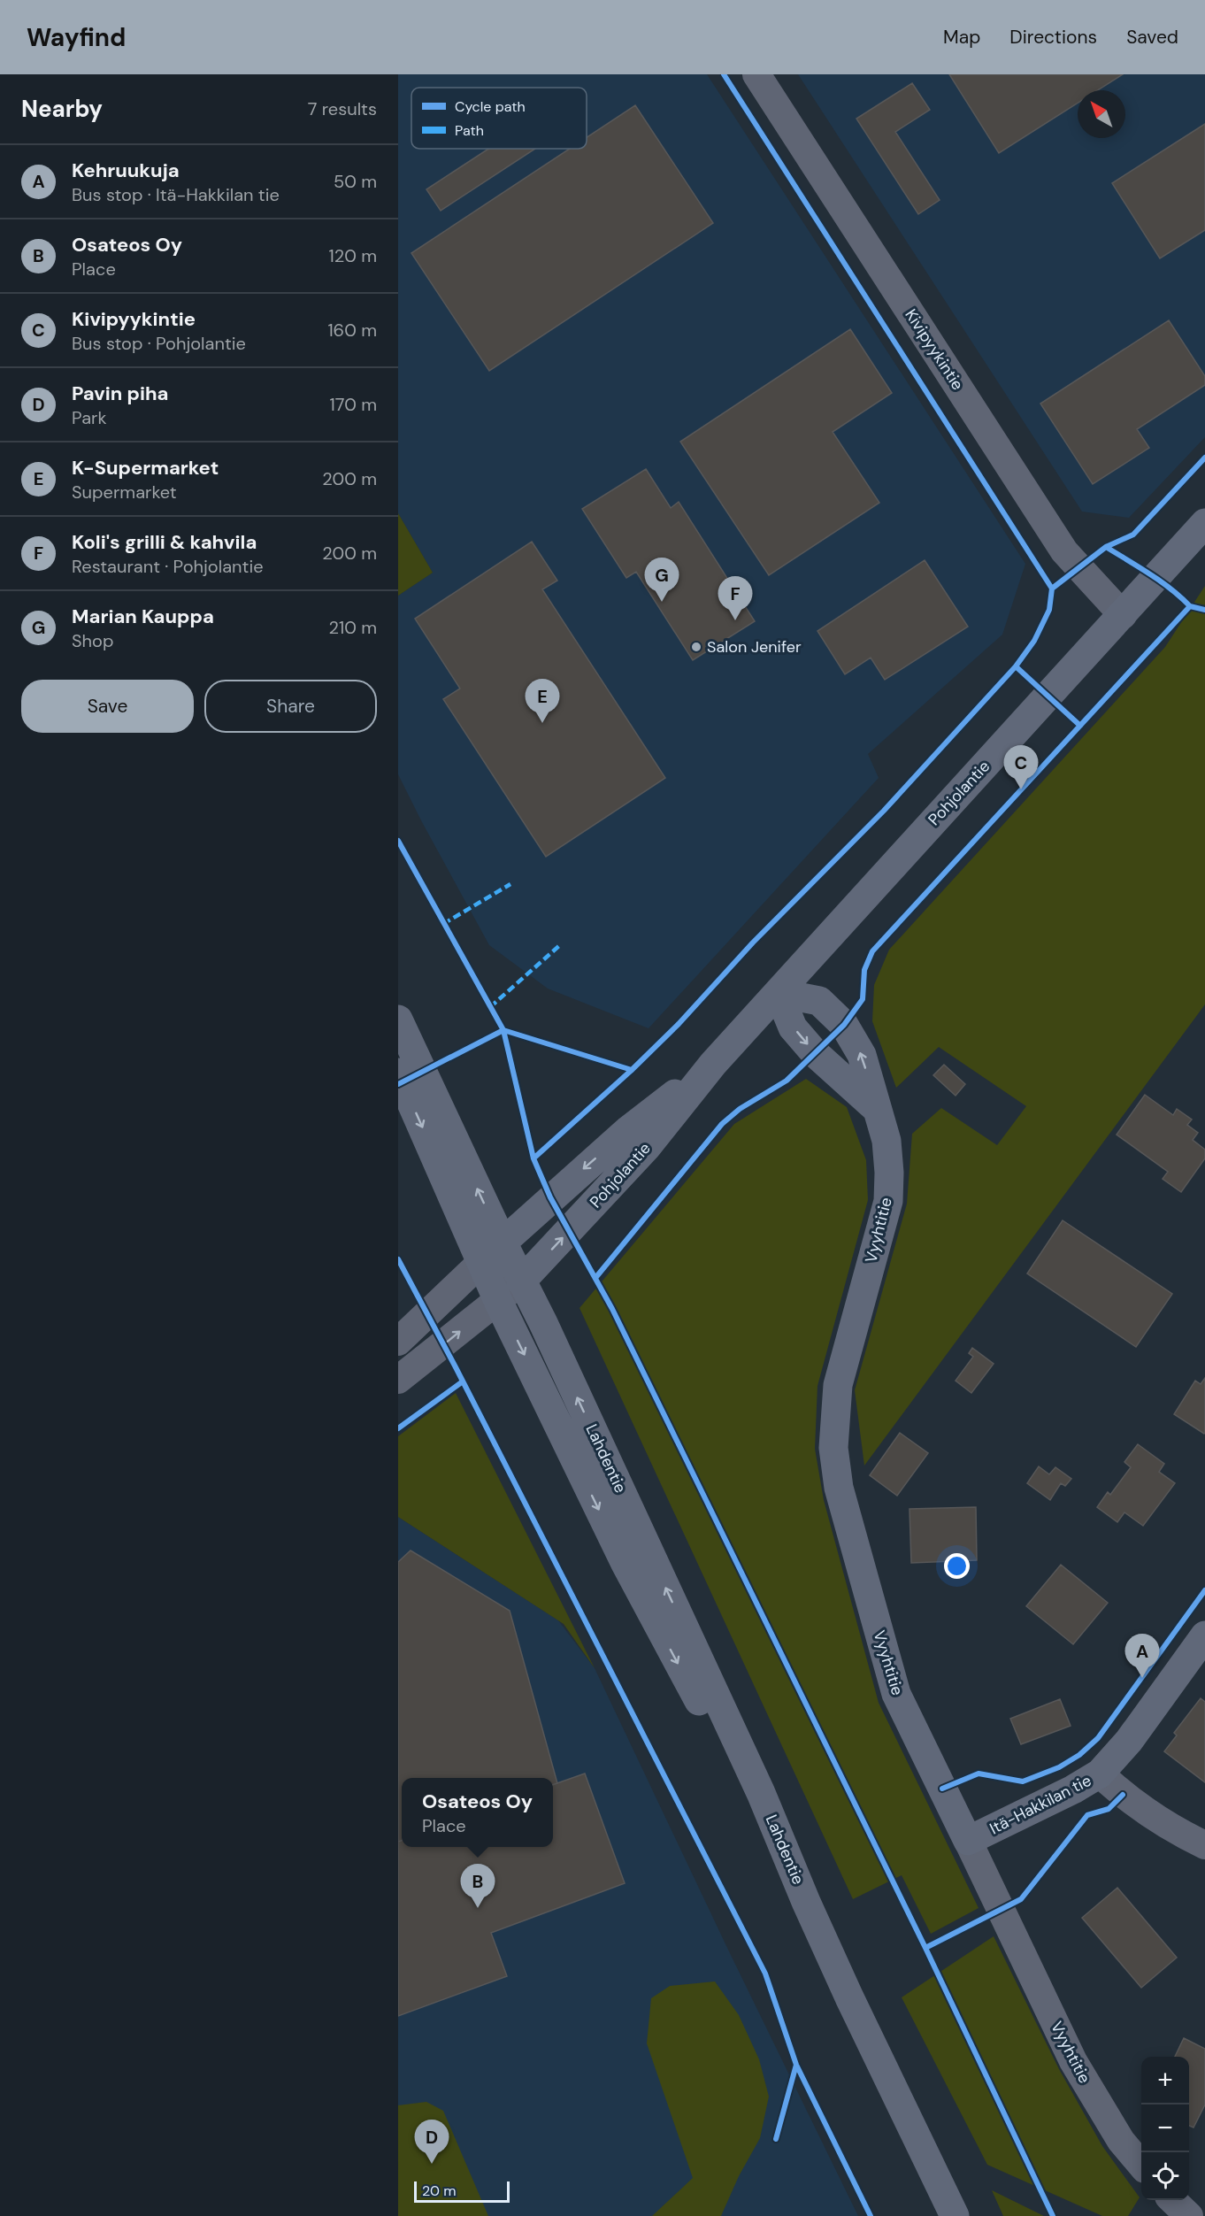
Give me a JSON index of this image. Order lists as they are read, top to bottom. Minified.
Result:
{"streets":{"street":["Kivipyykintie","Pohjolantie","Vyyhtitie","Lahdentie","Itä-Hakkilan tie"]},"crossings":[["Kivipyykintie","Pohjolantie"],["Pohjolantie","Vyyhtitie"],["Pohjolantie","Lahdentie"],["Vyyhtitie","Itä-Hakkilan tie"]],"places":["Salon Jenifer"],"legend":["Cycle path","Path"],"scale_bar":"20 m","north":"top left","page":{"header":"Wayfind","nav":["Map","Directions","Saved"],"heading":["Nearby","7 results"],"list":[{"mark":"A","name":"Kehruukuja","note":"Bus stop · Itä-Hakkilan tie","value":"50 m"},{"mark":"B","name":"Osateos Oy","note":"Place","value":"120 m"},{"mark":"C","name":"Kivipyykintie","note":"Bus stop · Pohjolantie","value":"160 m"},{"mark":"D","name":"Pavin piha","note":"Park","value":"170 m"},{"mark":"E","name":"K-Supermarket","note":"Supermarket","value":"200 m"},{"mark":"F","name":"Koli's grilli & kahvila","note":"Restaurant · Pohjolantie","value":"200 m"},{"mark":"G","name":"Marian Kauppa","note":"Shop","value":"210 m"}],"pins":["G","F","E","C","A","B","D"],"buttons":["Save","Share"],"popup":["Osateos Oy","Place"],"map_buttons":["+","−"],"scale":"20 m"}}
